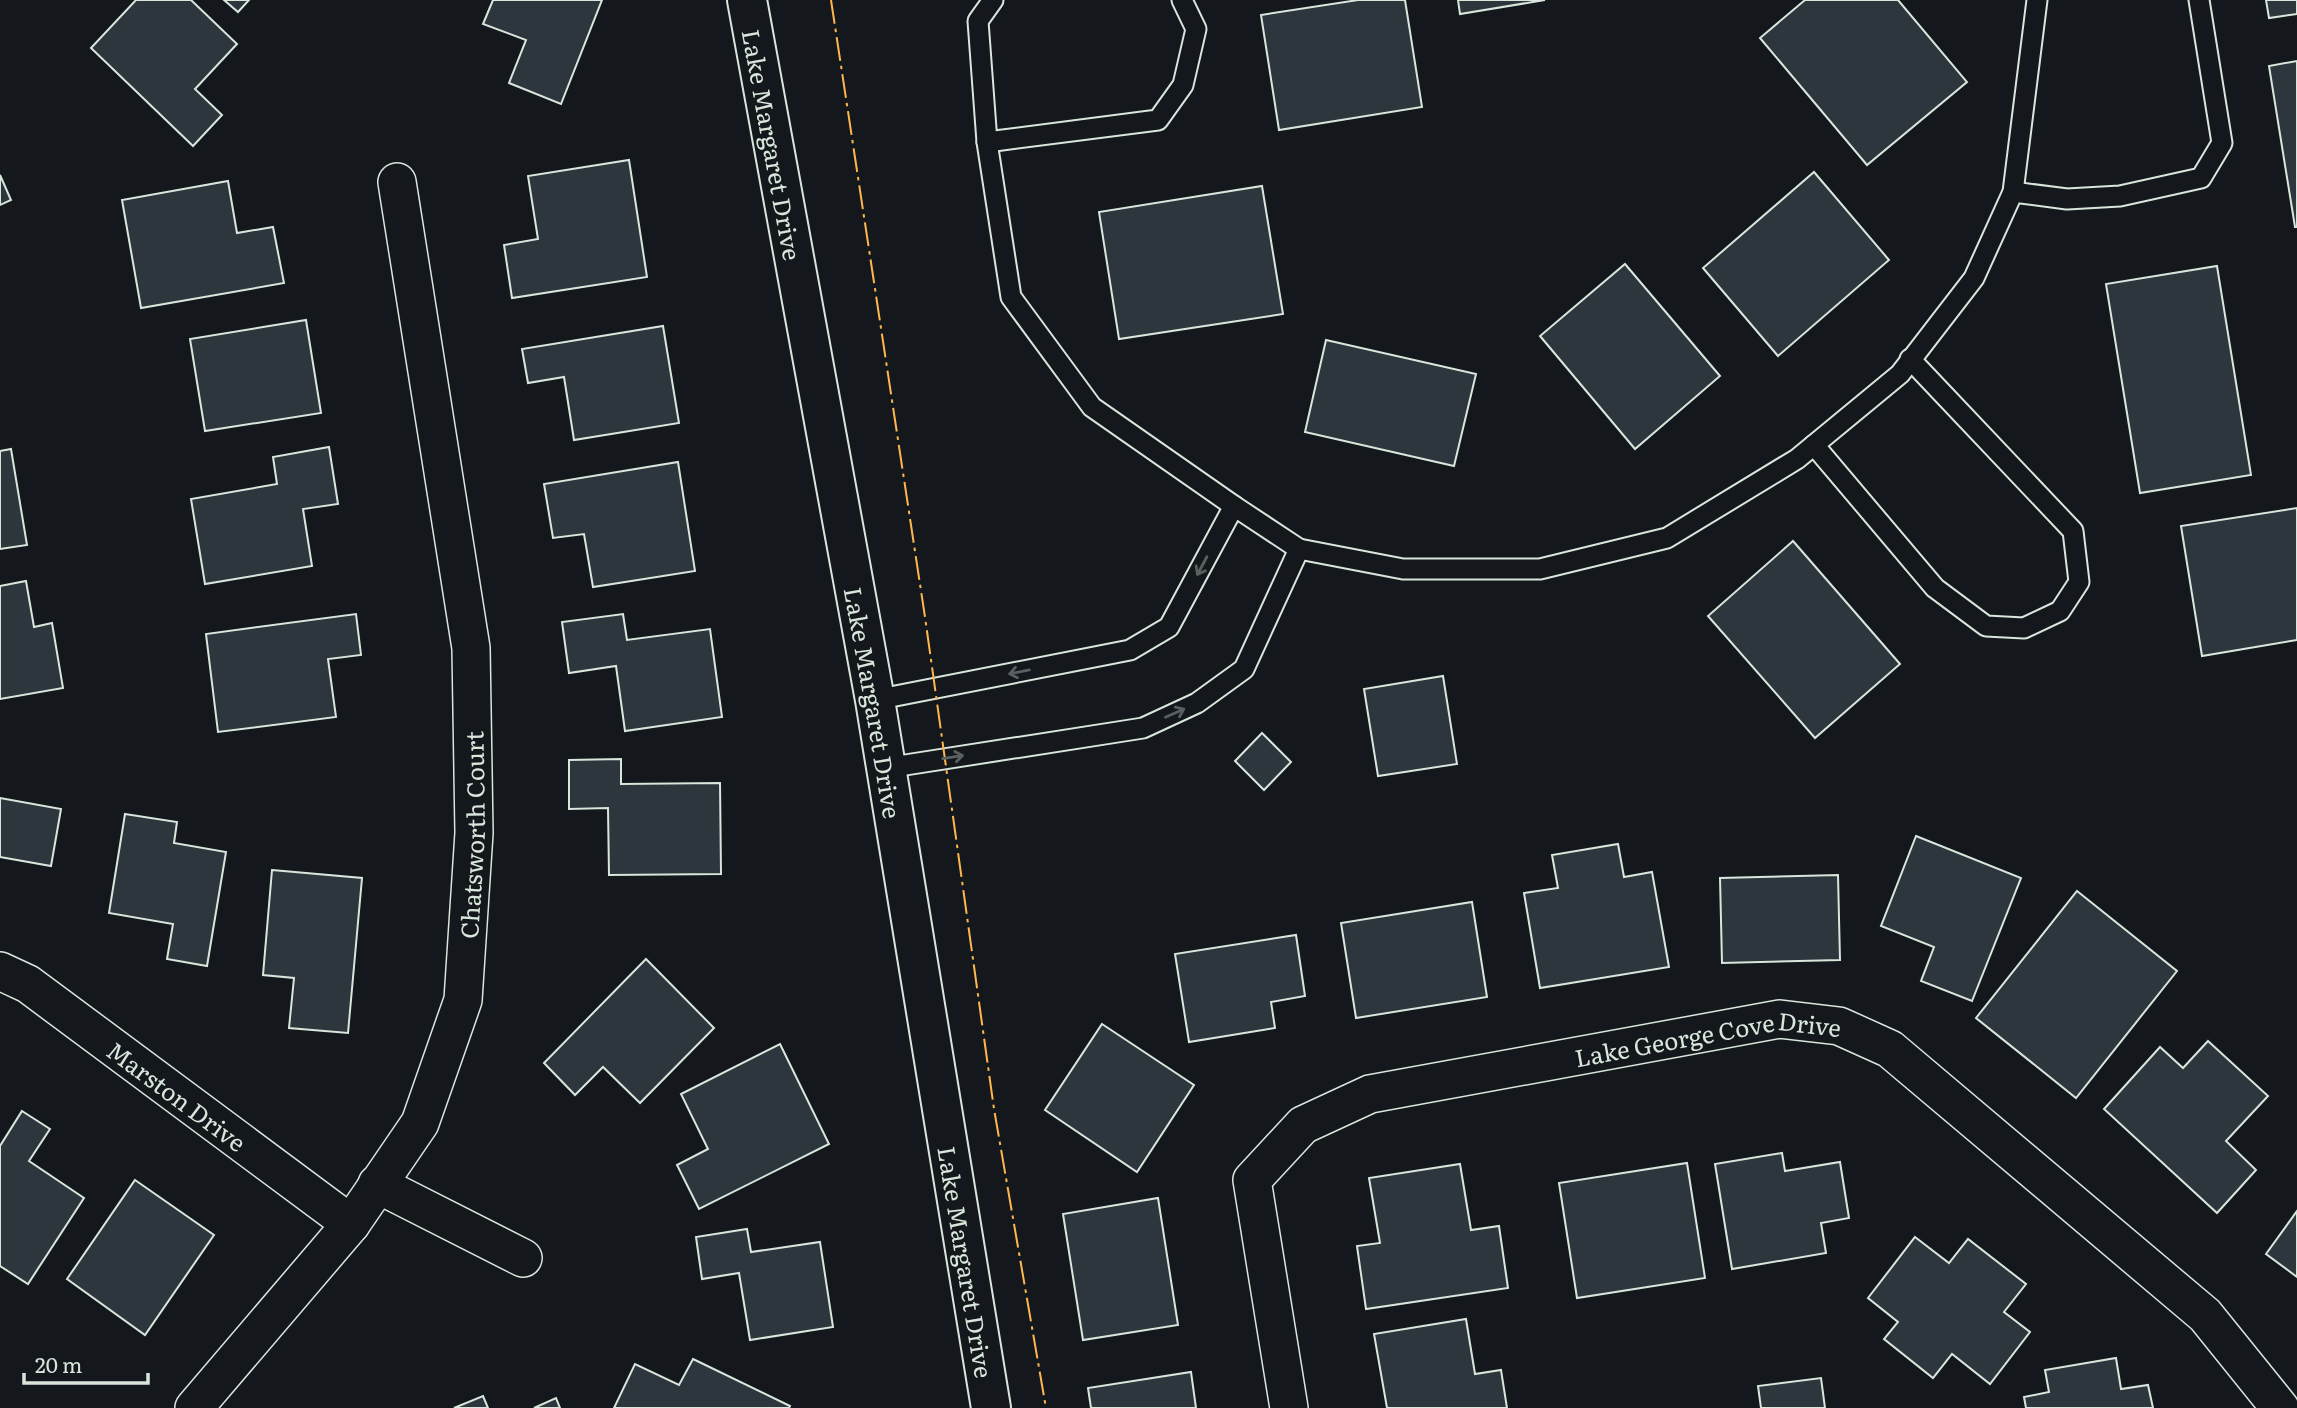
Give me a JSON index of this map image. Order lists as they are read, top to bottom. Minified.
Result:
{"streets":{"street":["Lake Margaret Drive","Chatsworth Court","Lake George Cove Drive","Marston Drive"]},"crossings":[["Chatsworth Court","Marston Drive"]],"scale_bar":"20 m"}
